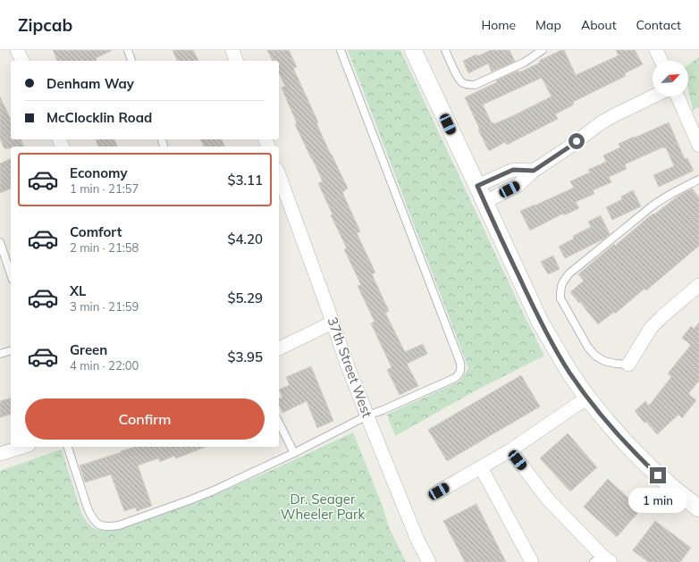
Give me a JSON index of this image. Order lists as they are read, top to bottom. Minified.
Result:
{"streets":{"street":["37th Street West"]},"parks":["Dr. Seager Wheeler Park"],"north":"top right","page":{"header":"Zipcab","nav":["Home","Map","About","Contact"],"banner":["Denham Way","McClocklin Road"],"list":[{"name":"Economy","note":"1 min · 21:57","value":"$3.11"},{"name":"Comfort","note":"2 min · 21:58","value":"$4.20"},{"name":"XL","note":"3 min · 21:59","value":"$5.29"},{"name":"Green","note":"4 min · 22:00","value":"$3.95"}],"buttons":"Confirm","bubble":"1 min"}}
